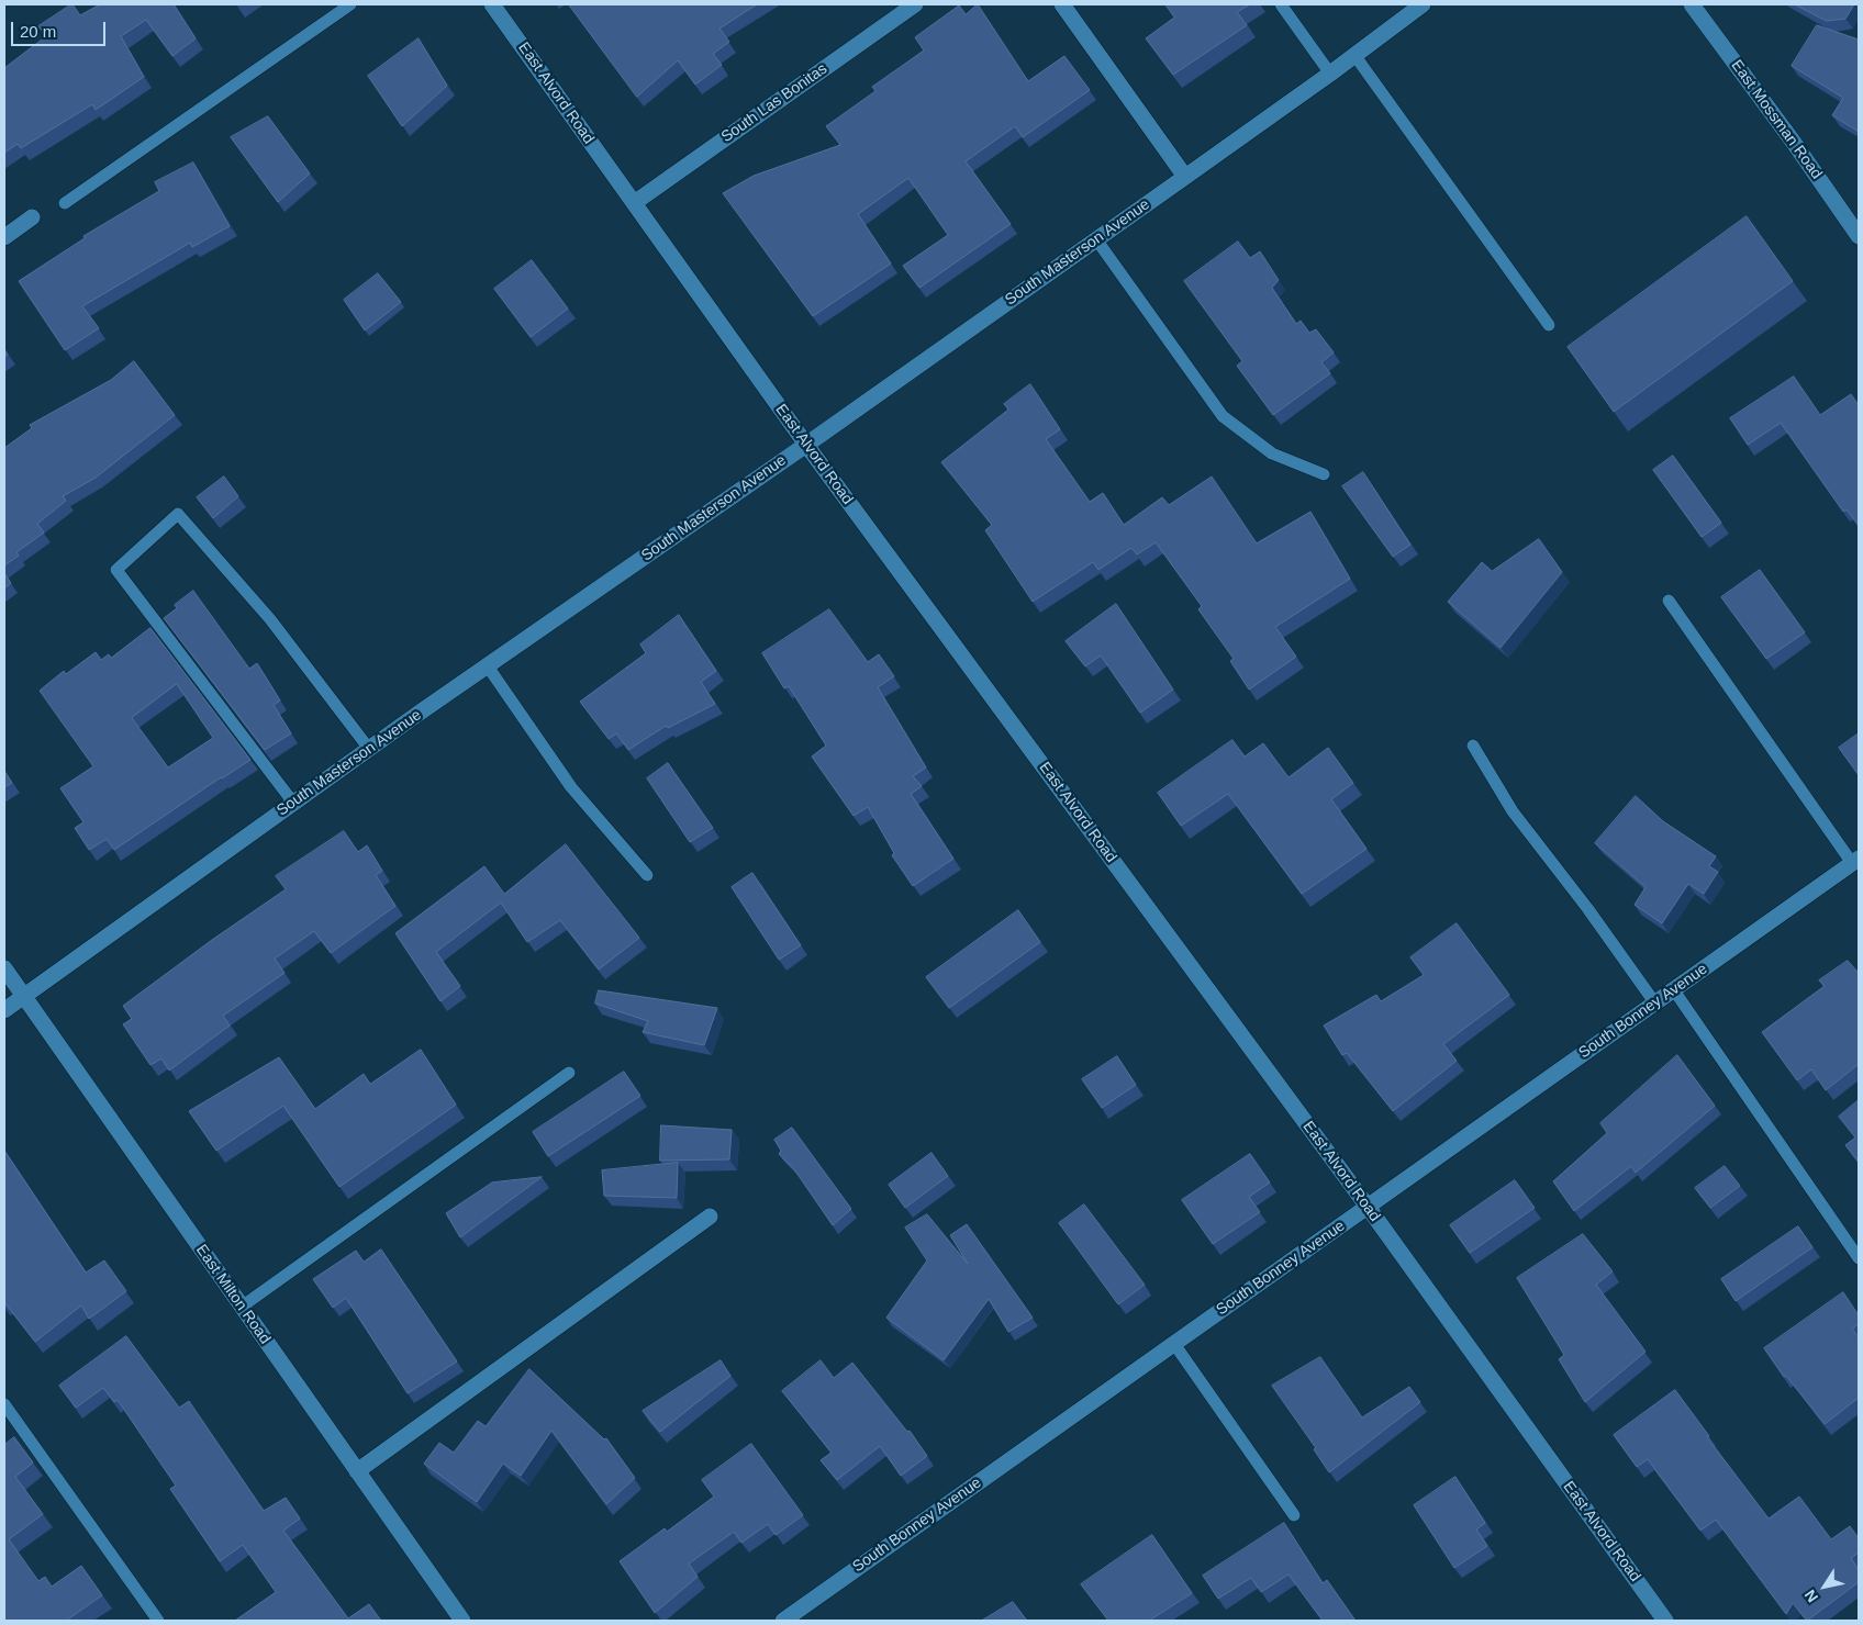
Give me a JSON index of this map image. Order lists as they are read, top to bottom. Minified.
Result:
{"streets":{"street":["East Alvord Road","South Las Bonitas","East Mossman Road","South Masterson Avenue","South Bonney Avenue","East Milton Road"]},"crossings":[["East Alvord Road","South Las Bonitas"],["East Alvord Road","South Masterson Avenue"],["East Alvord Road","South Bonney Avenue"],["South Masterson Avenue","East Milton Road"]],"scale_bar":"20 m","north":"bottom left"}
